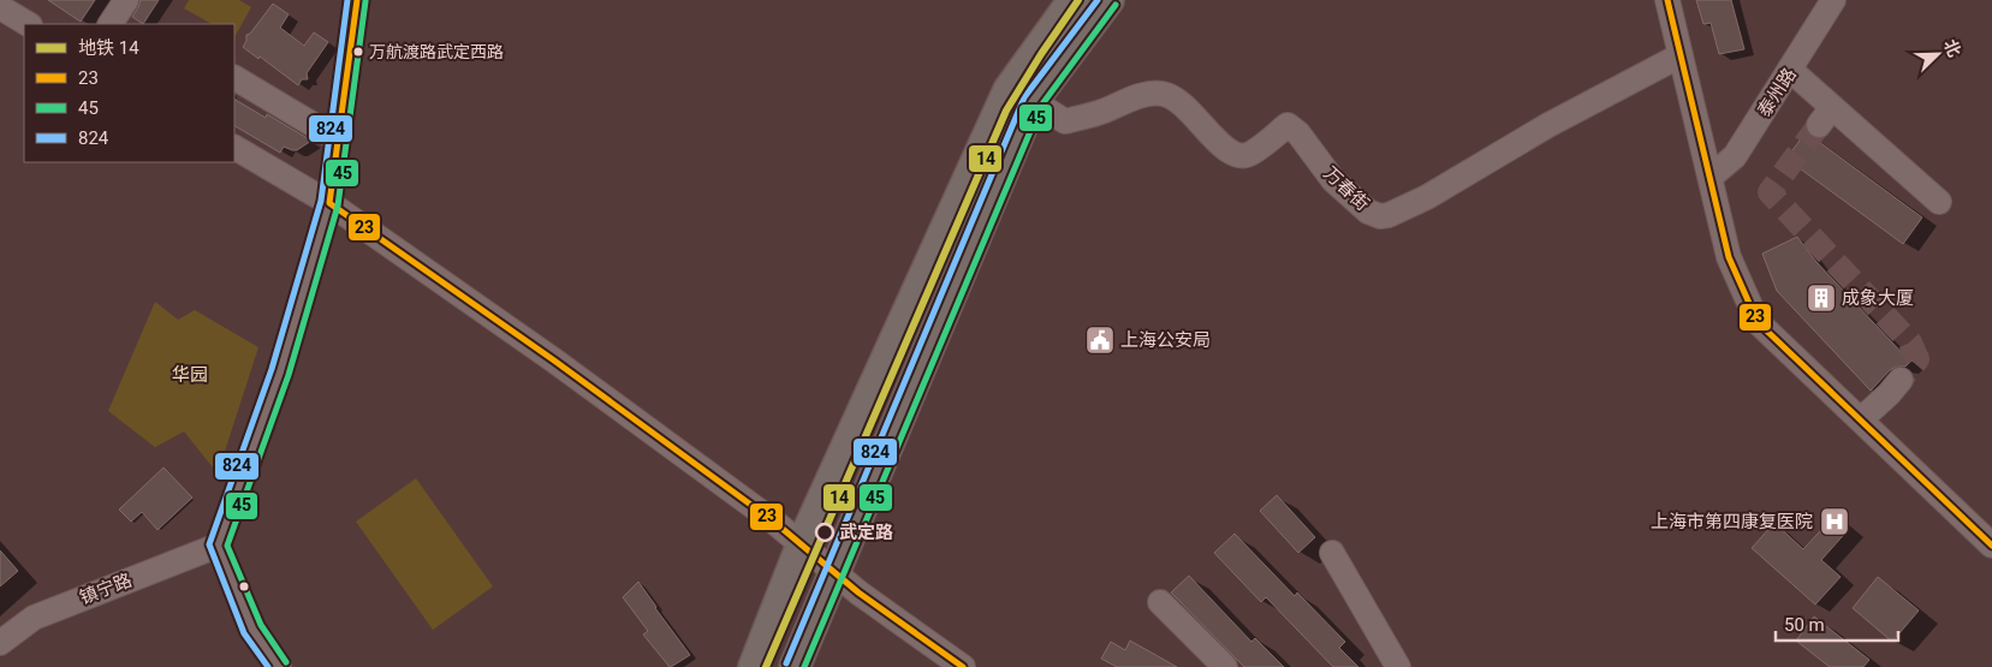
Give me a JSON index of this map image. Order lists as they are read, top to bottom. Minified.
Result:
{"streets":{"street":["泰州路","万春街","镇宁路"]},"parks":["华园"],"places":{"other":["万航渡路武定西路","武定路"],"building":["成象大厦"],"public building":["上海公安局"],"hospital":["上海市第四康复医院"]},"lines":["metro line 14","transit line 23","transit line 824","transit line 45"],"legend":["地铁 14","23","45","824"],"scale_bar":"50 m","north":"top right"}
